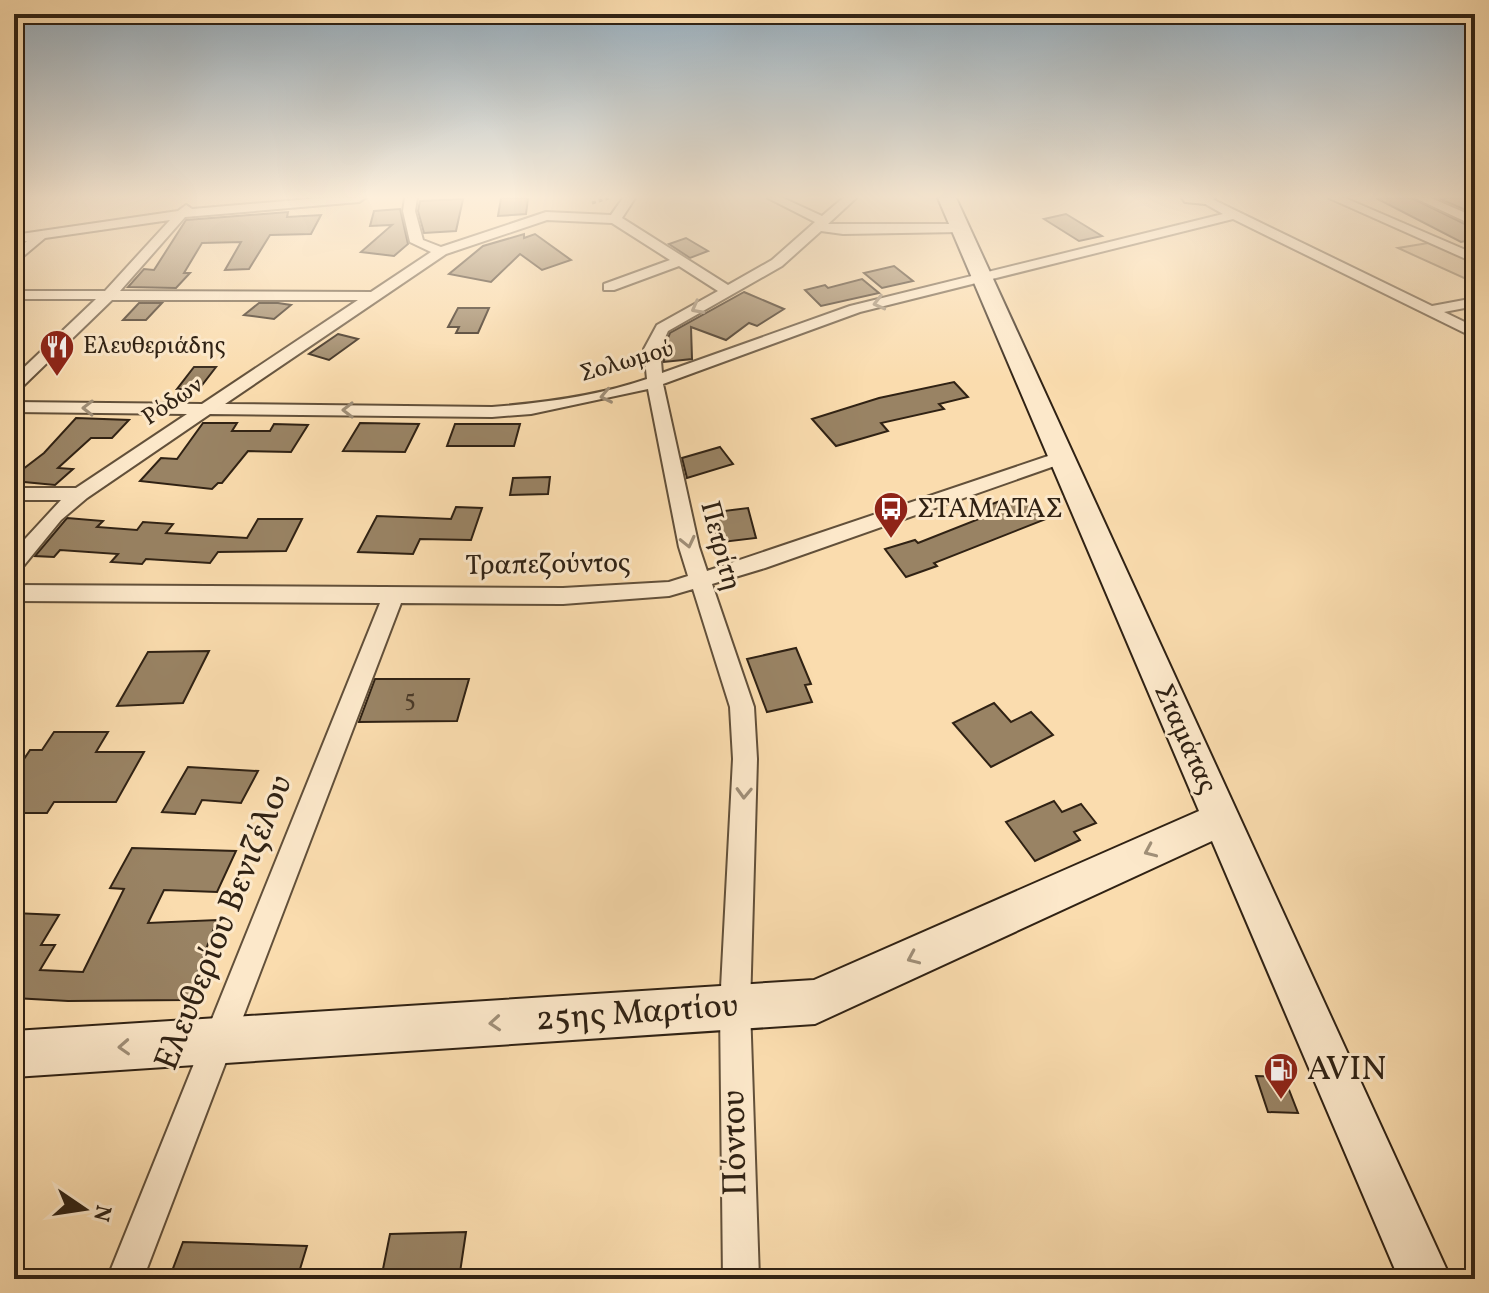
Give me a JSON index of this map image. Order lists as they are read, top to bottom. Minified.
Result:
{"streets":{"street":["Σολωμού","Ρόδων","Πετρίτη","Τραπεζούντος","Σταμάτας","Ελευθερίου Βενιζέλου","25ης Μαρτίου","Πόντου"]},"crossings":[["Σολωμού","Ρόδων"],["Σολωμού","Πετρίτη"],["Σολωμού","Σταμάτας"],["Πετρίτη","Τραπεζούντος"],["Πετρίτη","25ης Μαρτίου"],["Πετρίτη","Πόντου"],["Τραπεζούντος","Σταμάτας"],["Τραπεζούντος","Ελευθερίου Βενιζέλου"],["Σταμάτας","25ης Μαρτίου"],["Ελευθερίου Βενιζέλου","25ης Μαρτίου"],["25ης Μαρτίου","Πόντου"]],"one_way":["Πετρίτη","25ης Μαρτίου"],"places":{"restaurant":["Ελευθεριάδης"],"bus stop":["ΣΤΑΜΑΤΑΣ"],"fuel station":["AVIN"]},"house_numbers":["5"],"north":"right"}
